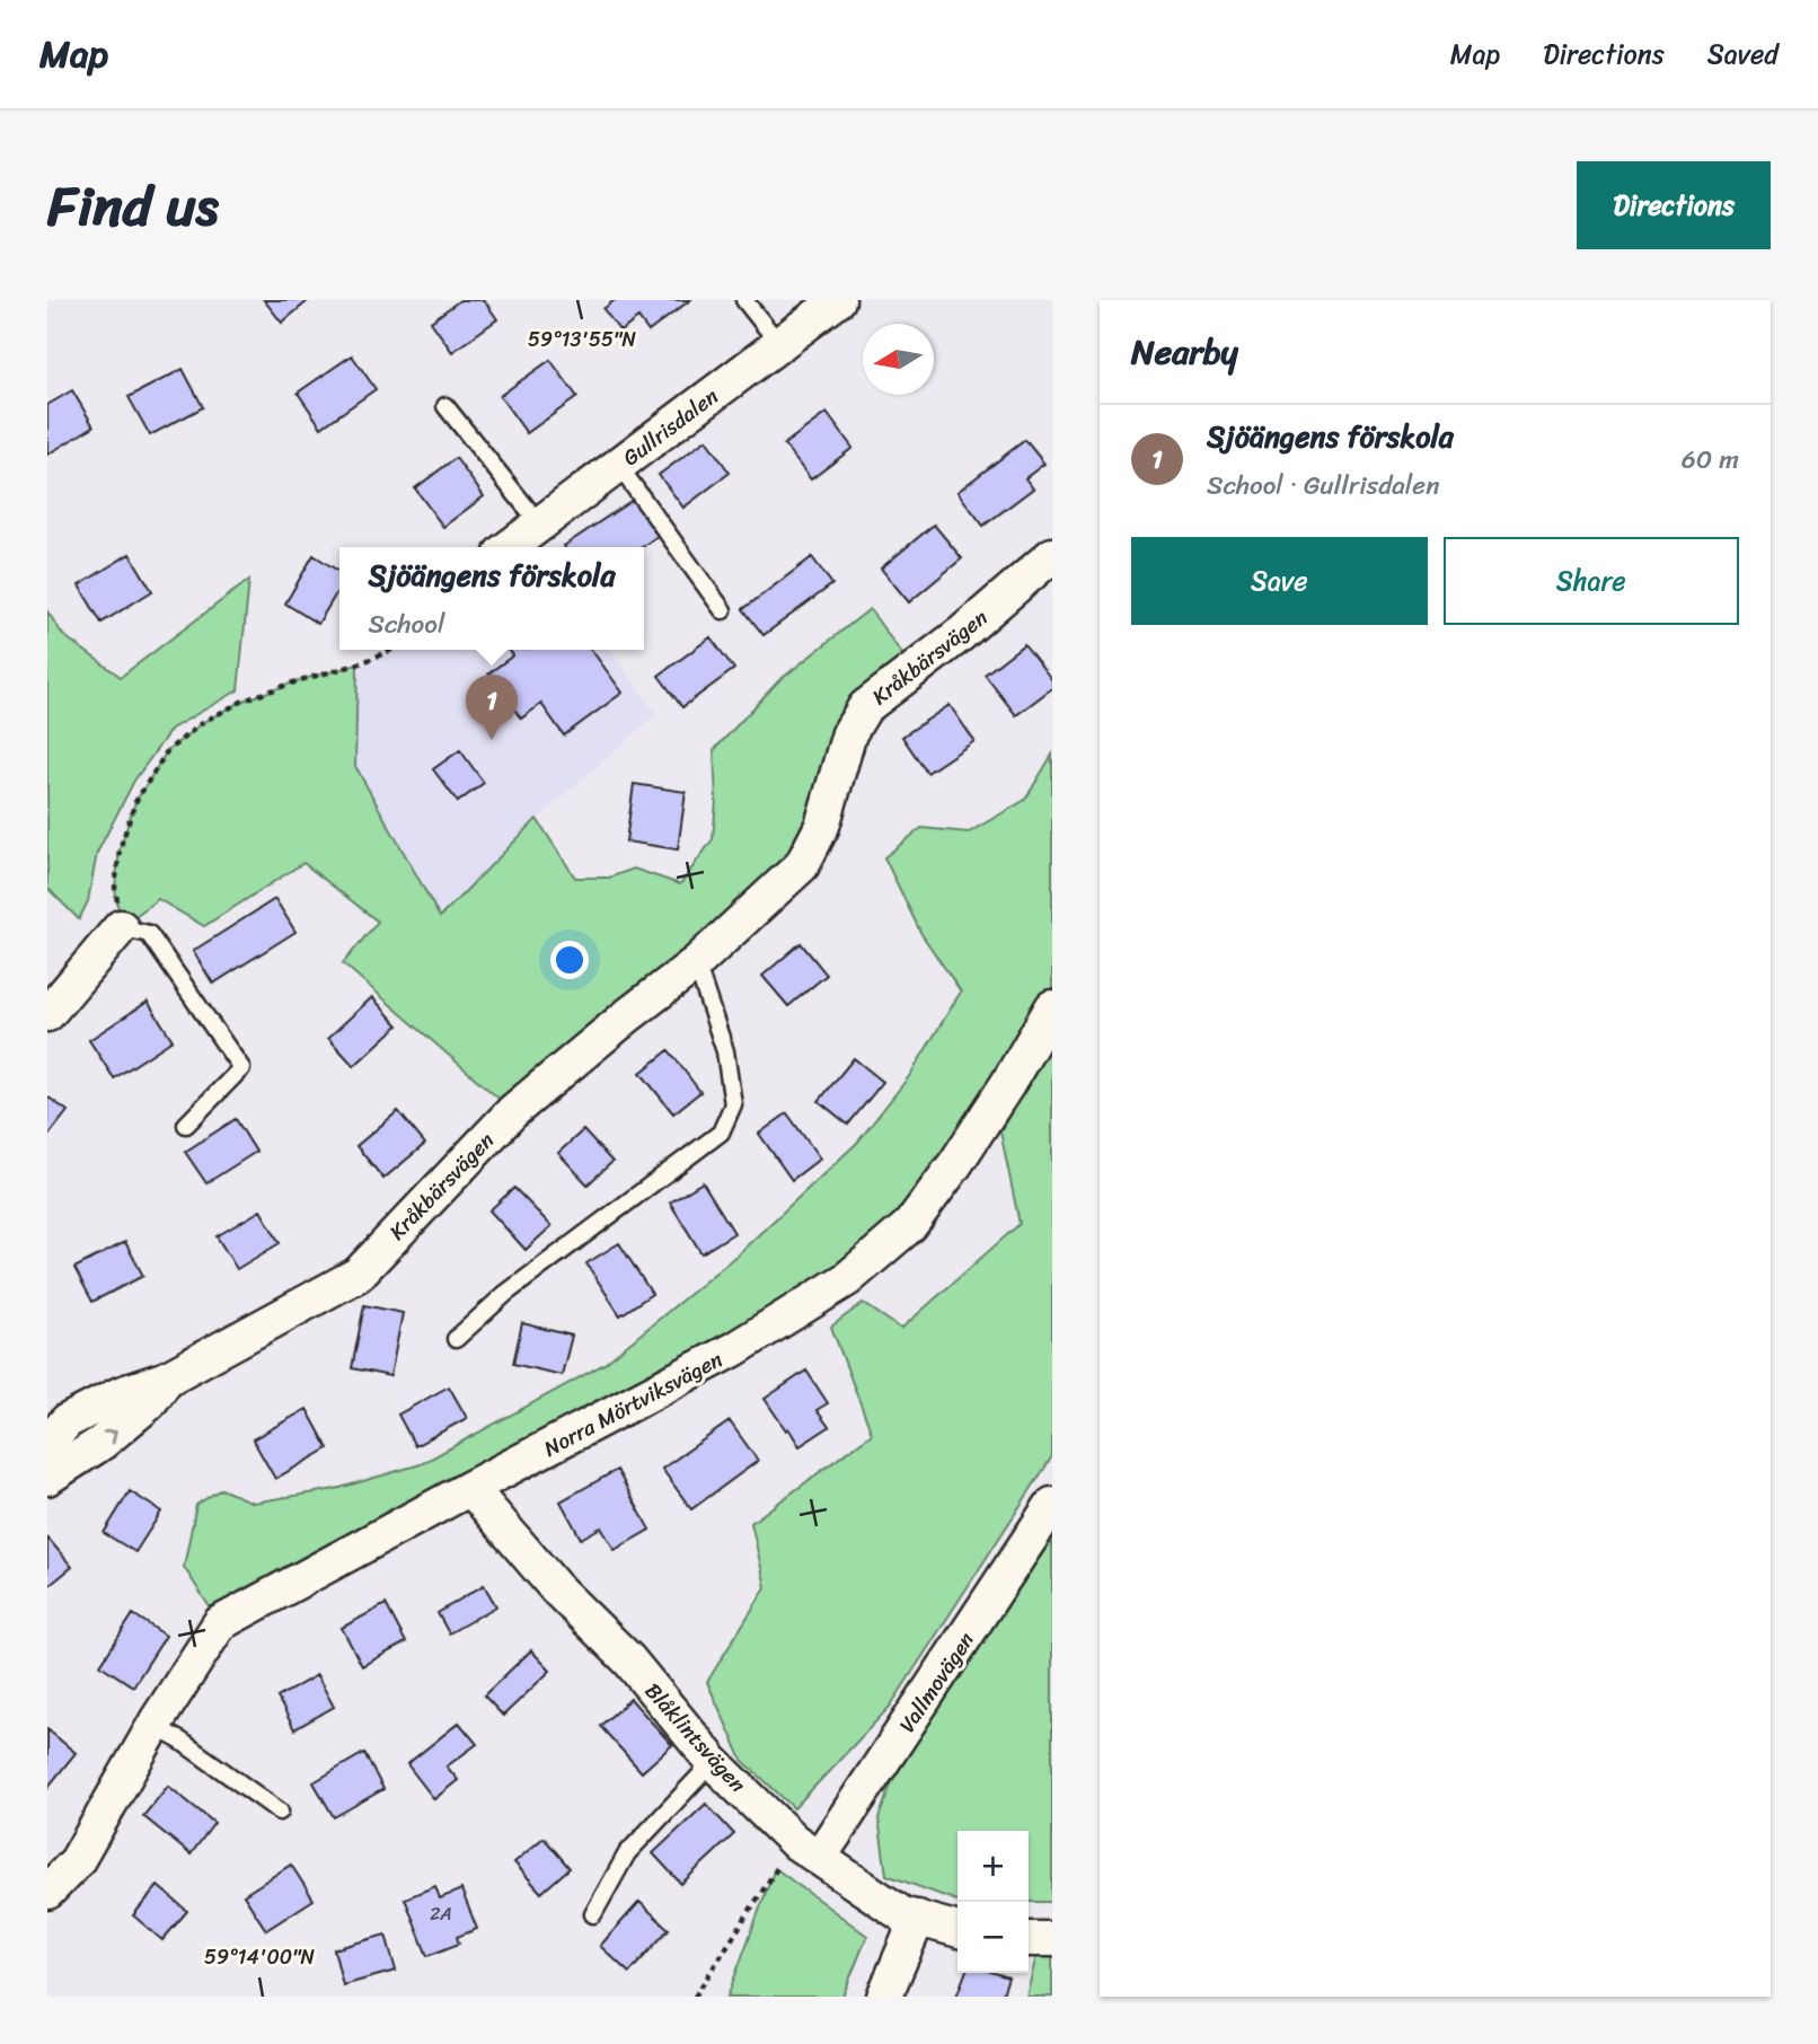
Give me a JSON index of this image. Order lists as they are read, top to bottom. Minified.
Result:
{"streets":{"street":["Gullrisdalen","Kråkbärsvägen","Norra Mörtviksvägen","Vallmovägen","Blåklintsvägen"]},"crossings":[["Norra Mörtviksvägen","Blåklintsvägen"],["Vallmovägen","Blåklintsvägen"]],"house_numbers":["2A"],"north":"left","page":{"header":"Map","nav":["Map","Directions","Saved"],"title":"Find us","buttons":["Directions",["Save","Share"]],"heading":"Nearby","list":[{"mark":"1","name":"Sjöängens förskola","note":"School · Gullrisdalen","value":"60 m"}],"popup":["Sjöängens förskola","School"],"pins":"1","map_buttons":["+","−"]},"coordinates":["59°13'55\"N","59°14'00\"N"]}
